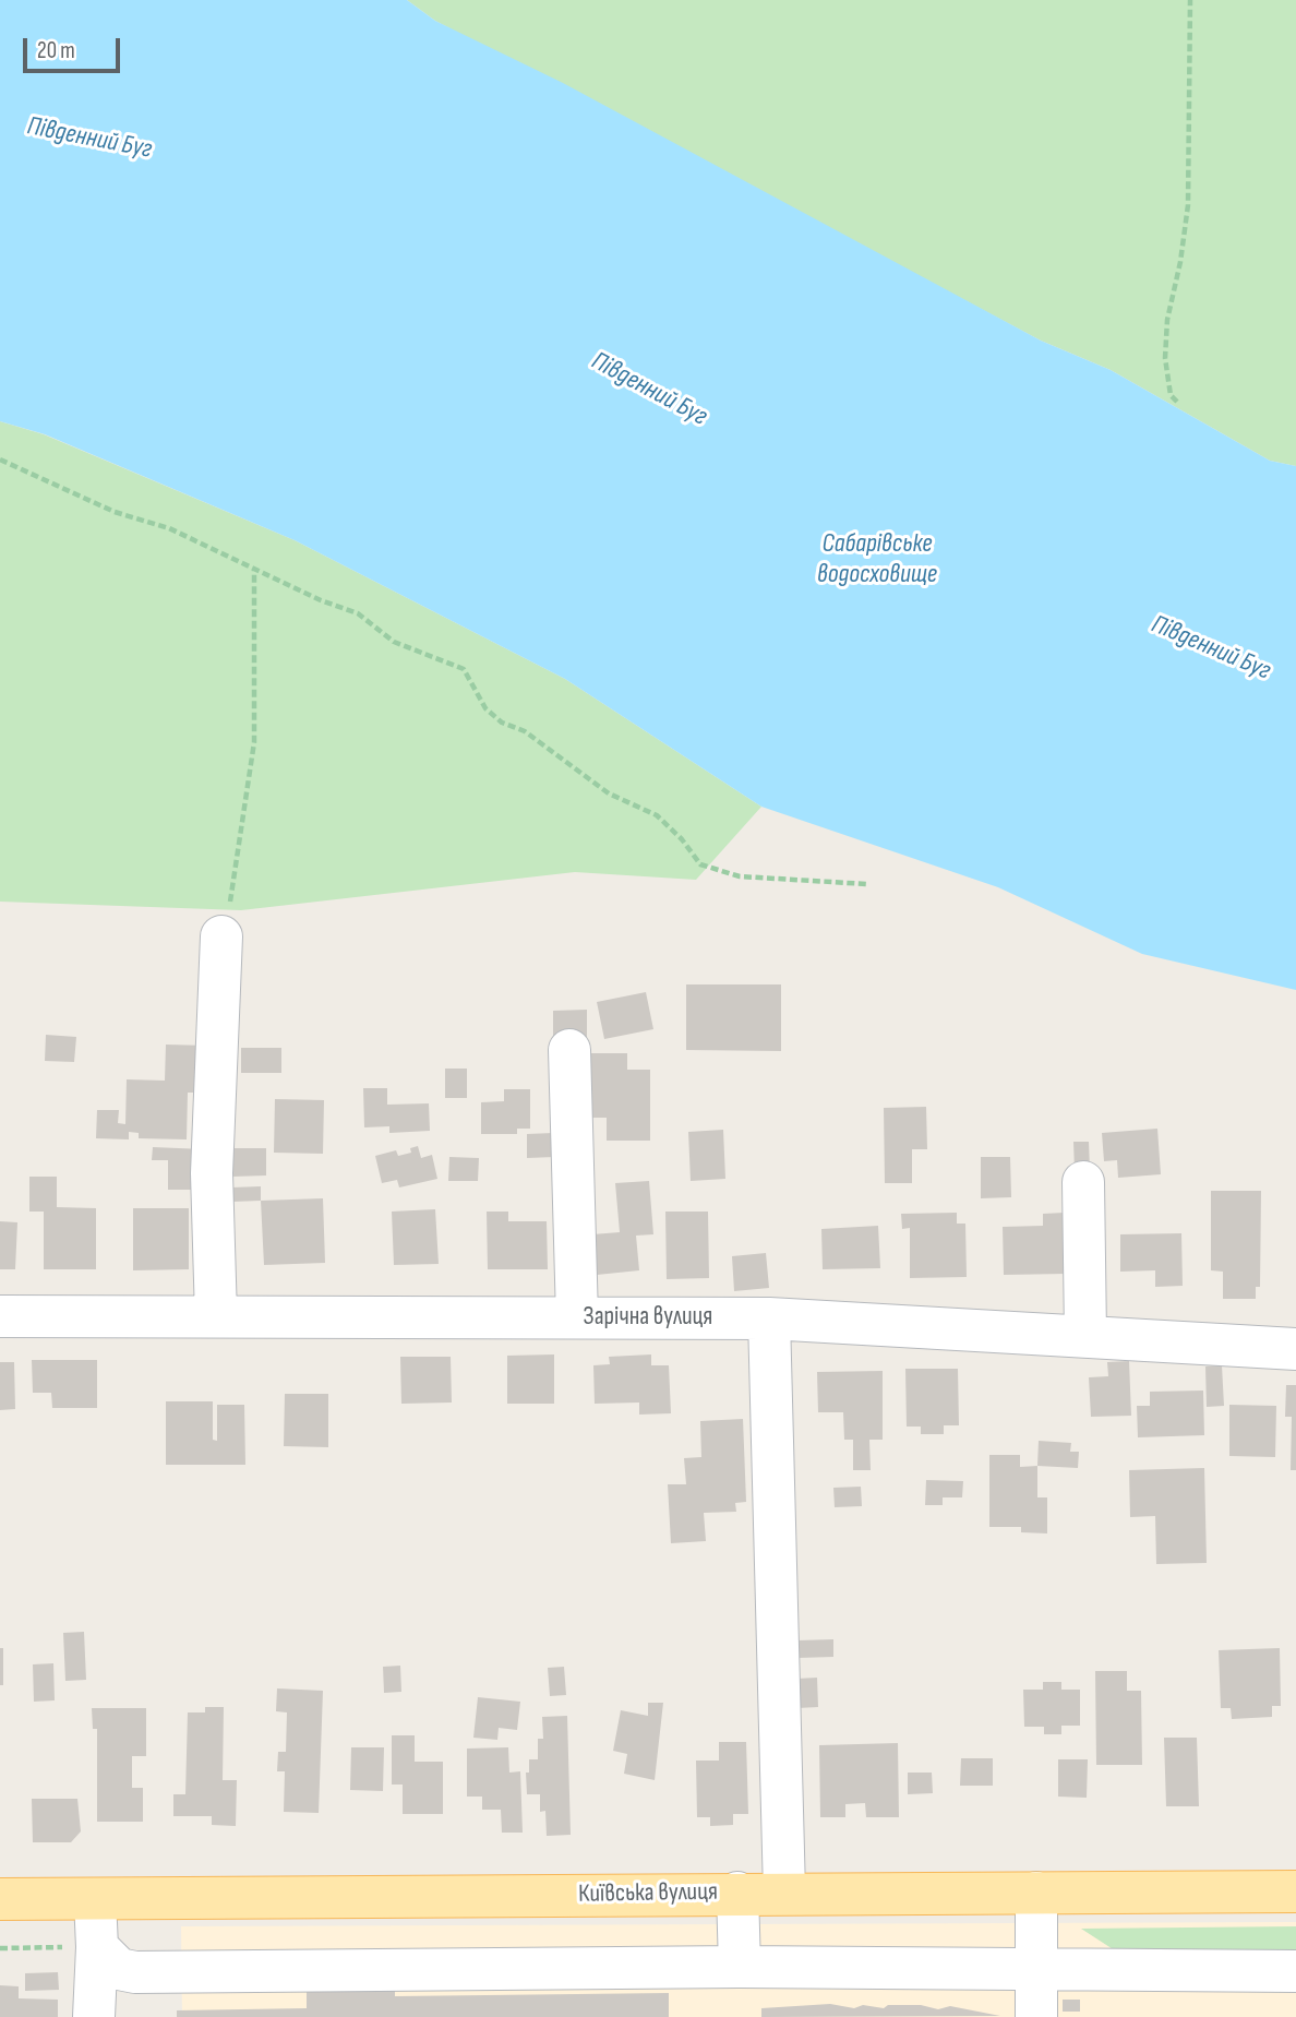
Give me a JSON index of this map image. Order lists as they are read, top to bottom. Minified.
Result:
{"streets":{"main road":["Київська вулиця"],"street":["Зарічна вулиця"]},"water":["Південний Буг","Сабарівське водосховище"],"scale_bar":"20 m"}
